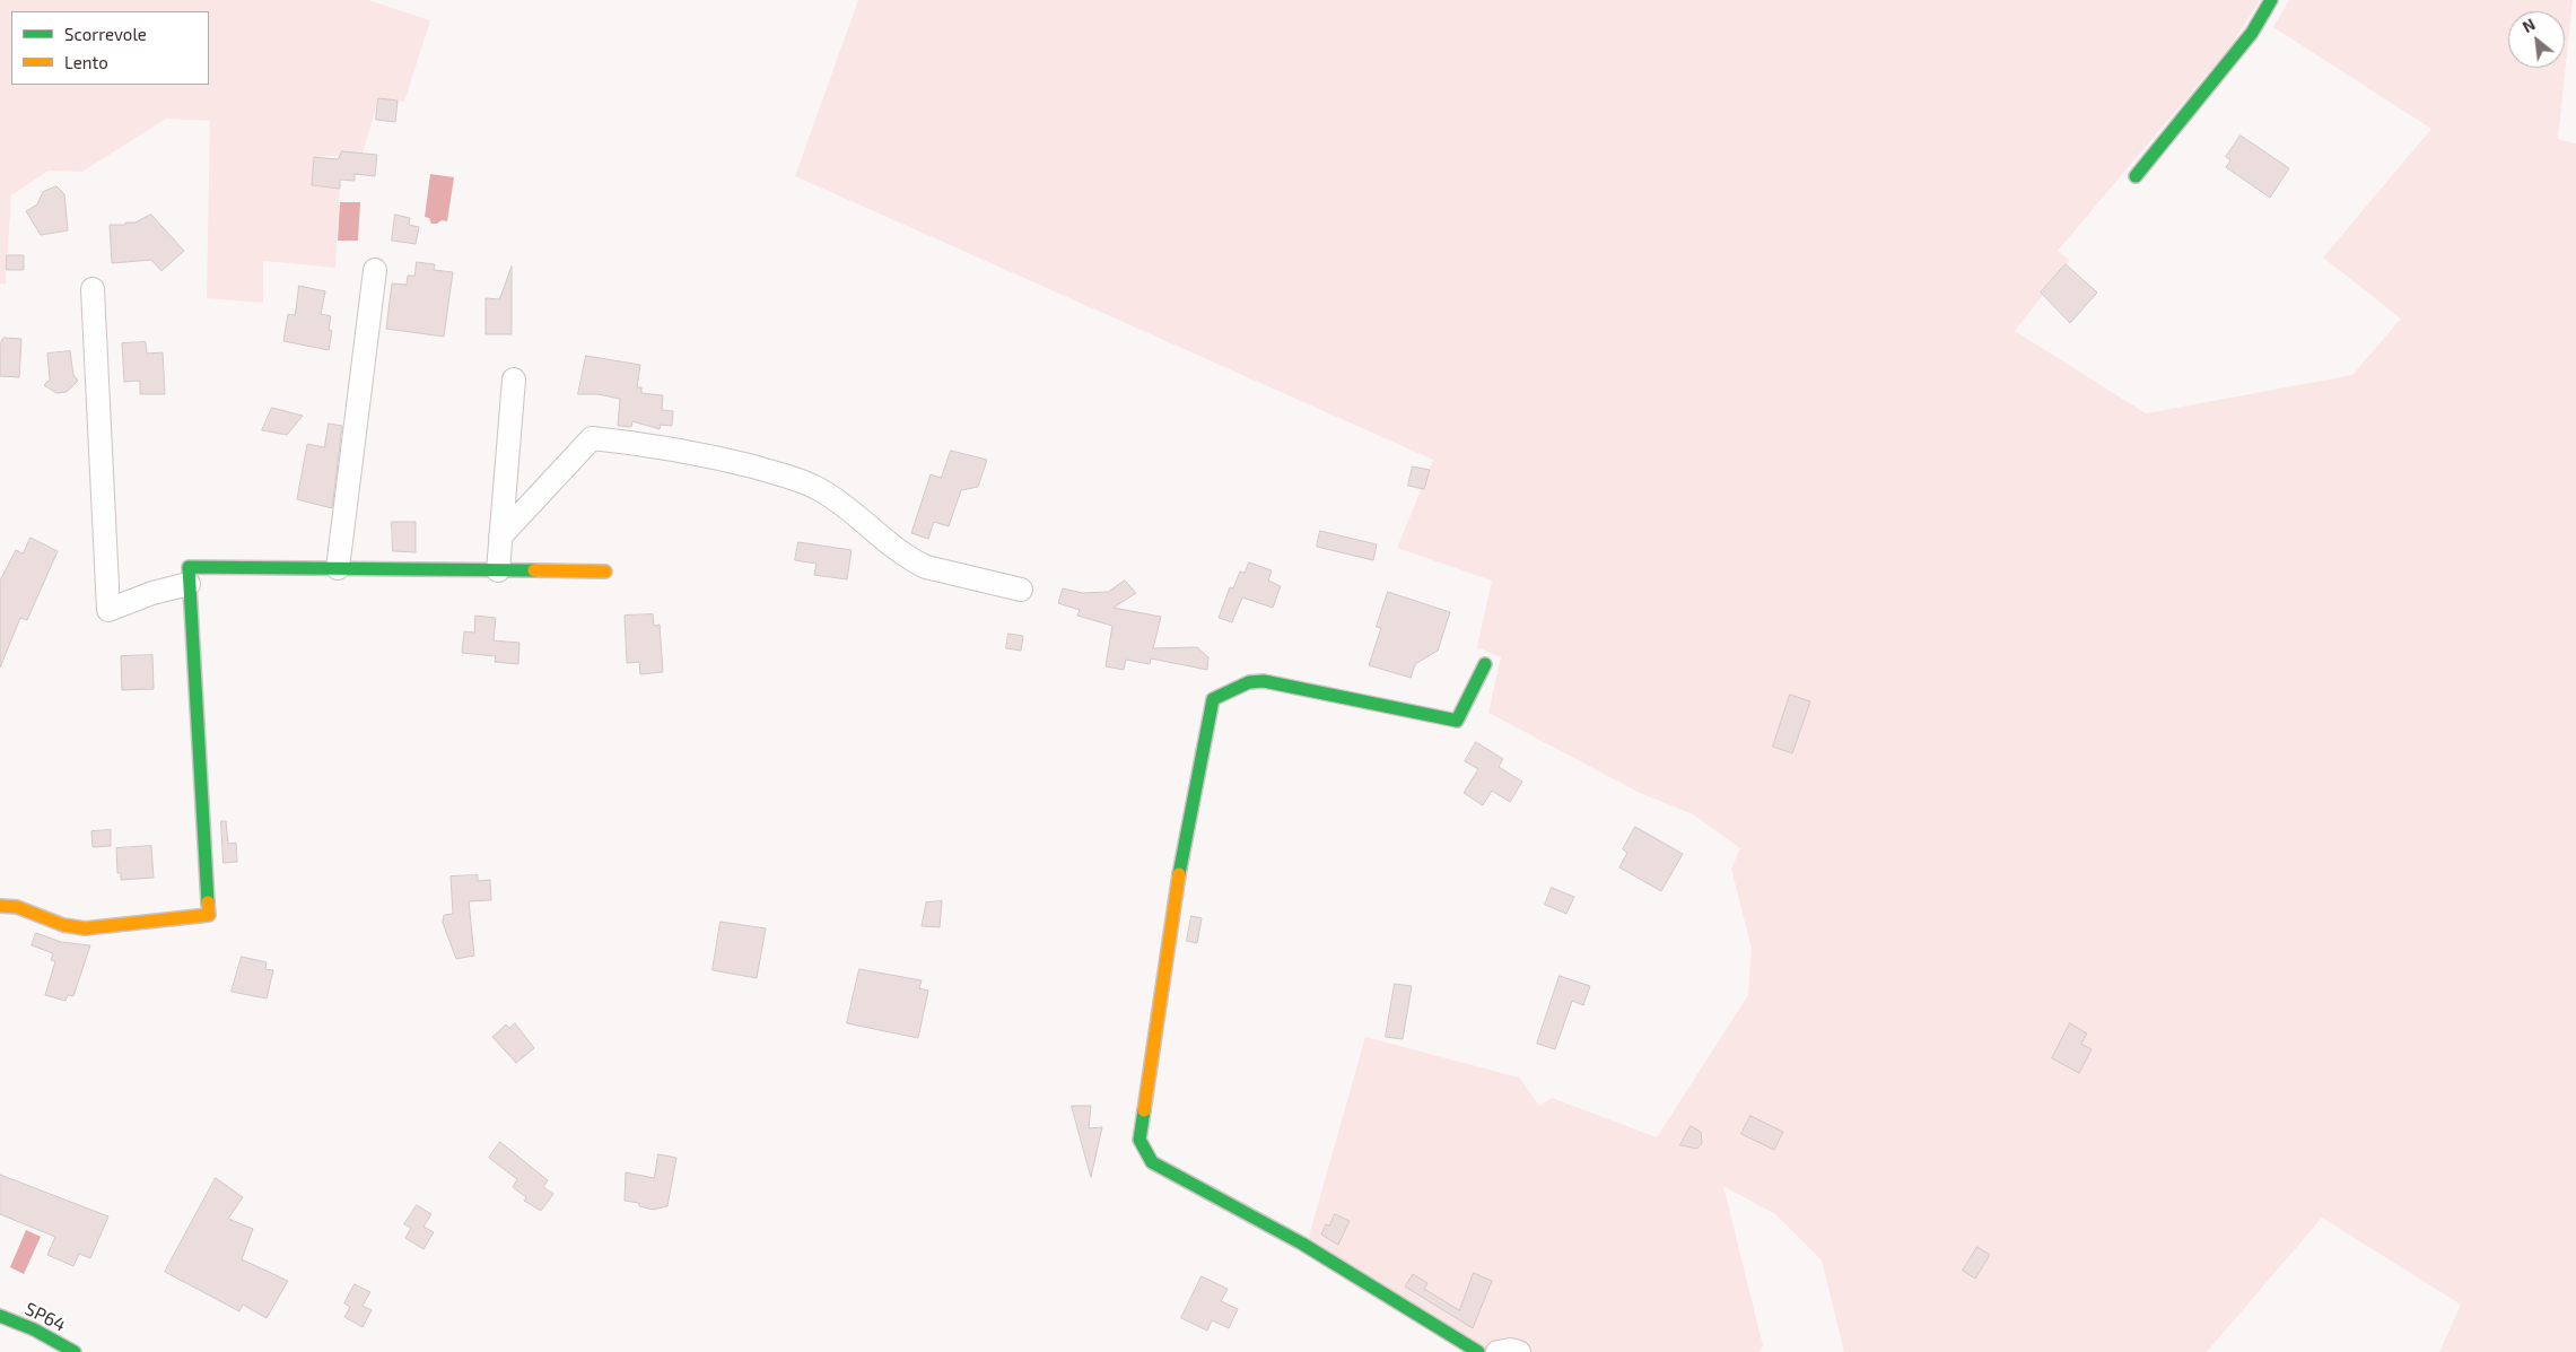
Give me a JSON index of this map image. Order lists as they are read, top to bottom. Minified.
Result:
{"streets":{"street":["SP64"]},"legend":["Scorrevole","Lento"],"north":"top left"}
